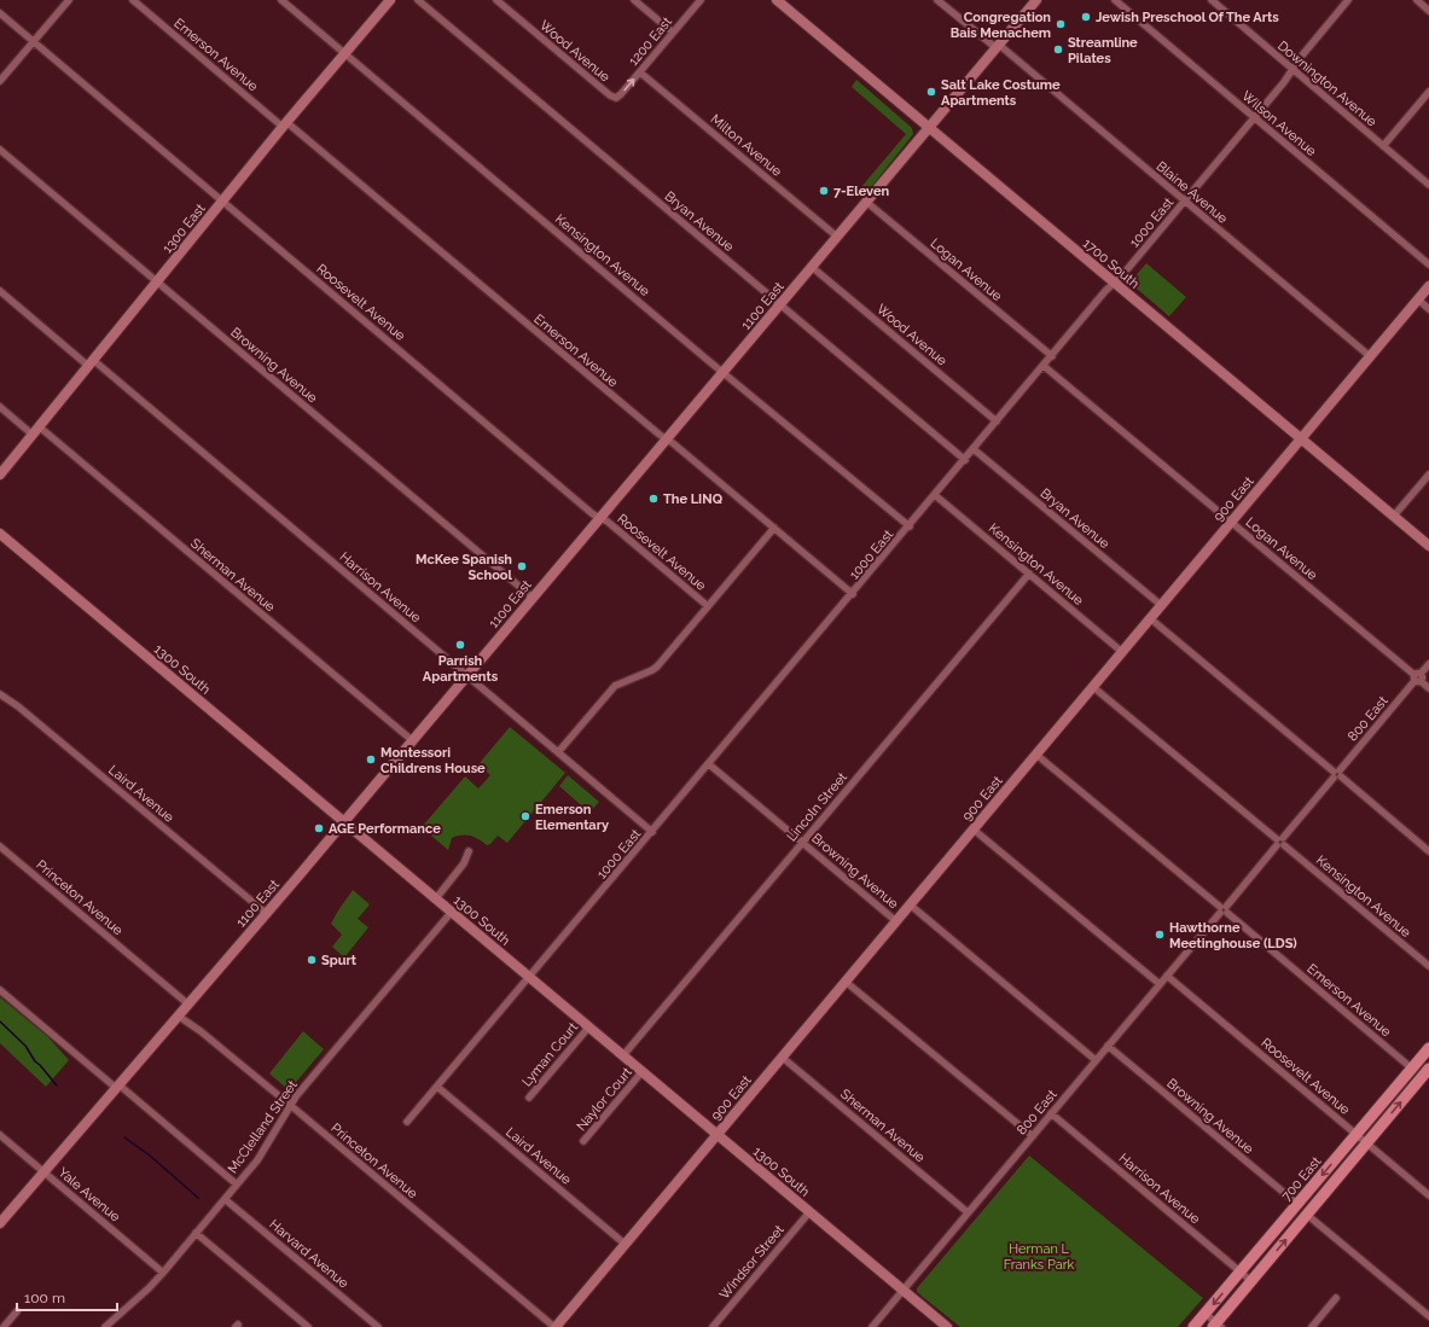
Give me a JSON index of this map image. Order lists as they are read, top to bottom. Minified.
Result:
{"streets":{"main road":["700 East"],"street":["1200 East","Wood Avenue","Emerson Avenue","Downington Avenue","Wilson Avenue","Milton Avenue","Blaine Avenue","Bryan Avenue","1000 East","1300 East","Kensington Avenue","1700 South","Logan Avenue","Roosevelt Avenue","1100 East","Browning Avenue","900 East","Sherman Avenue","Harrison Avenue","1300 South","800 East","Laird Avenue","Lincoln Street","Princeton Avenue","Lyman Court","Naylor Court","McClelland Street","Yale Avenue","Harvard Avenue","Windsor Street"]},"crossings":[["1200 East","Wood Avenue"],["1200 East","Milton Avenue"],["Wood Avenue","1000 East"],["Wood Avenue","1100 East"],["Emerson Avenue","1000 East"],["Emerson Avenue","1300 East"],["Emerson Avenue","1100 East"],["Emerson Avenue","900 East"],["Emerson Avenue","800 East"],["Emerson Avenue","700 East"],["Downington Avenue","1000 East"],["Wilson Avenue","1000 East"],["Milton Avenue","1100 East"],["Blaine Avenue","1000 East"],["Blaine Avenue","1100 East"],["Blaine Avenue","900 East"],["Bryan Avenue","1000 East"],["Bryan Avenue","1100 East"],["Bryan Avenue","900 East"],["1000 East","Kensington Avenue"],["1000 East","1700 South"],["1000 East","Logan Avenue"],["1000 East","Browning Avenue"],["1000 East","Harrison Avenue"],["1000 East","1300 South"],["1000 East","Laird Avenue"],["1300 East","Kensington Avenue"],["1300 East","Roosevelt Avenue"],["1300 East","Browning Avenue"],["1300 East","Sherman Avenue"],["1300 East","Harrison Avenue"],["Kensington Avenue","1100 East"],["Kensington Avenue","900 East"],["Kensington Avenue","800 East"],["Kensington Avenue","Lincoln Street"],["1700 South","1100 East"],["1700 South","900 East"],["Logan Avenue","1100 East"],["Logan Avenue","900 East"],["Logan Avenue","800 East"],["Roosevelt Avenue","1100 East"],["Roosevelt Avenue","800 East"],["Roosevelt Avenue","700 East"],["1100 East","Browning Avenue"],["1100 East","Sherman Avenue"],["1100 East","Harrison Avenue"],["1100 East","1300 South"],["1100 East","Laird Avenue"],["1100 East","Princeton Avenue"],["1100 East","Yale Avenue"],["Browning Avenue","900 East"],["Browning Avenue","800 East"],["Browning Avenue","Lincoln Street"],["Browning Avenue","700 East"],["900 East","Sherman Avenue"],["900 East","1300 South"],["900 East","Laird Avenue"],["900 East","Princeton Avenue"],["Sherman Avenue","800 East"],["Harrison Avenue","800 East"],["Harrison Avenue","700 East"],["1300 South","800 East"],["1300 South","Lincoln Street"],["1300 South","Lyman Court"],["1300 South","Naylor Court"],["1300 South","McClelland Street"],["1300 South","Windsor Street"],["Princeton Avenue","McClelland Street"],["McClelland Street","Yale Avenue"],["McClelland Street","Harvard Avenue"]],"parks":["Herman L Franks Park"],"places":["Jewish Preschool Of The Arts","Congregation Bais Menachem","Streamline Pilates","Salt Lake Costume Apartments","7-Eleven","The LINQ","McKee Spanish School","Parrish Apartments","Montessori Childrens House","Emerson Elementary","AGE Performance","Hawthorne Meetinghouse (LDS)","Spurt"],"scale_bar":"100 m"}
